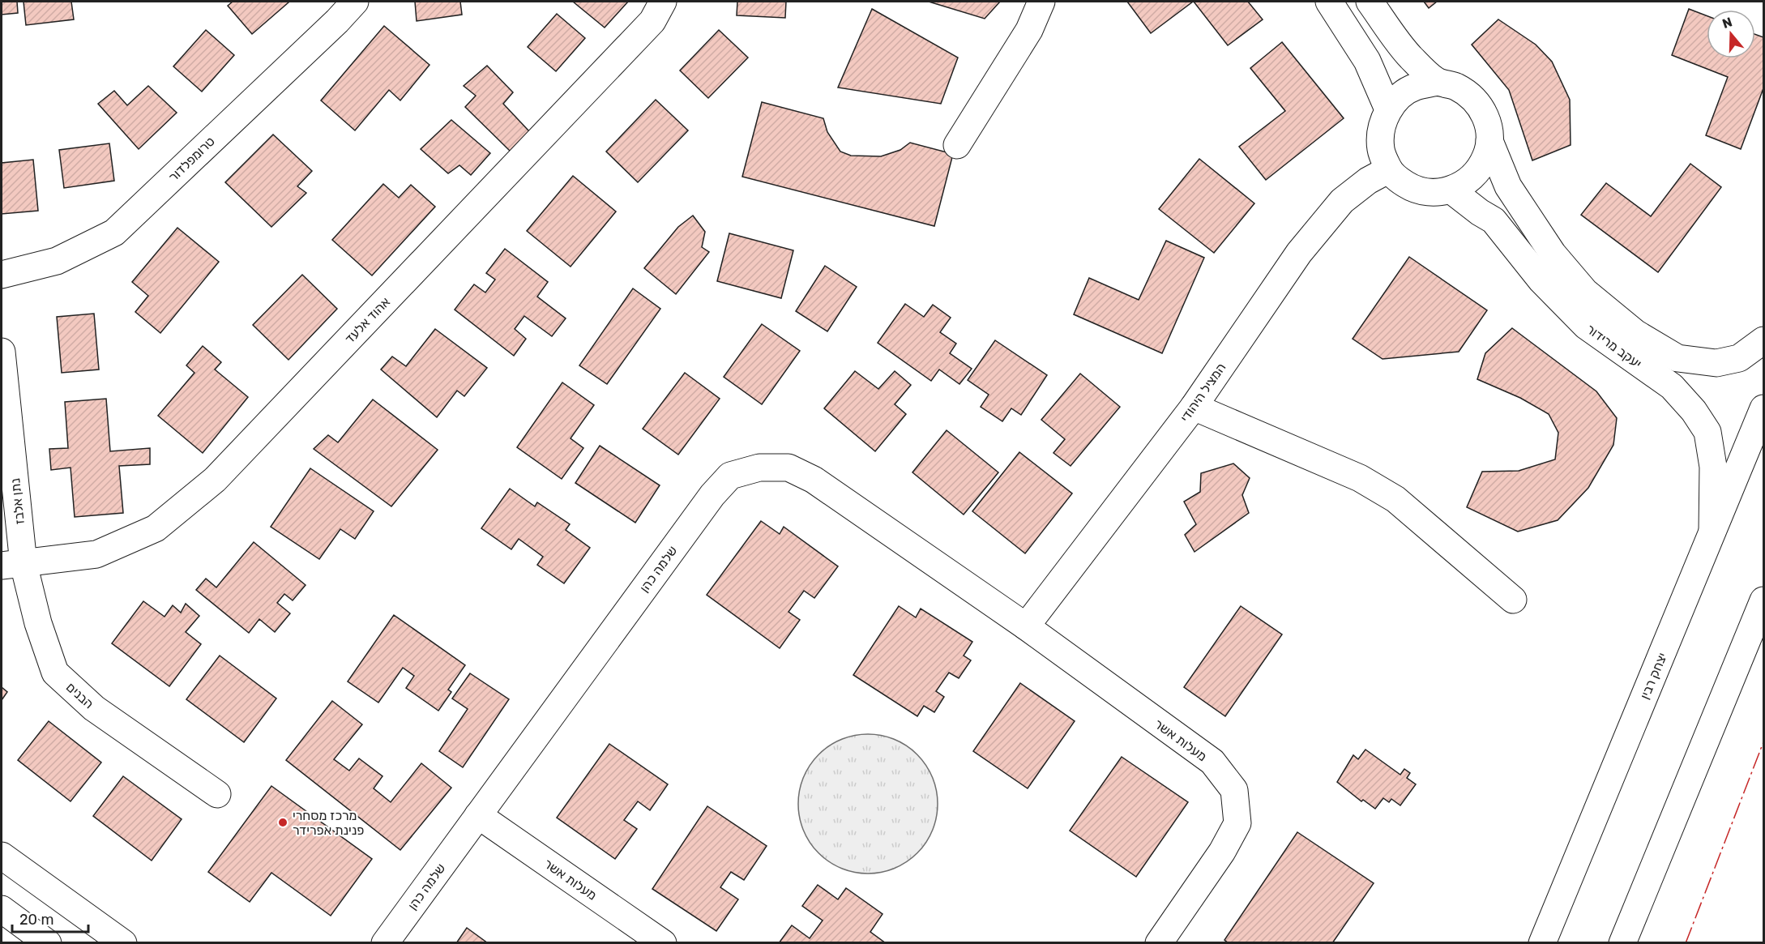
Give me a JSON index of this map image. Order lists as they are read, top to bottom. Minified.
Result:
{"streets":{"street":["טרומפלדור","אהוד אלעד","יעקב מרידור","המציל היהודי","נתן אלבז","שלמה כהן","יצחק רבין","הבנים","מעלות אשר"]},"crossings":[["אהוד אלעד","נתן אלבז"],["אהוד אלעד","הבנים"],["יעקב מרידור","המציל היהודי"],["יעקב מרידור","יצחק רבין"],["המציל היהודי","שלמה כהן"],["המציל היהודי","מעלות אשר"],["נתן אלבז","הבנים"],["שלמה כהן","מעלות אשר"]],"places":["מרכז מסחרי פנינת אפרידר"],"scale_bar":"20 m","north":"top"}
